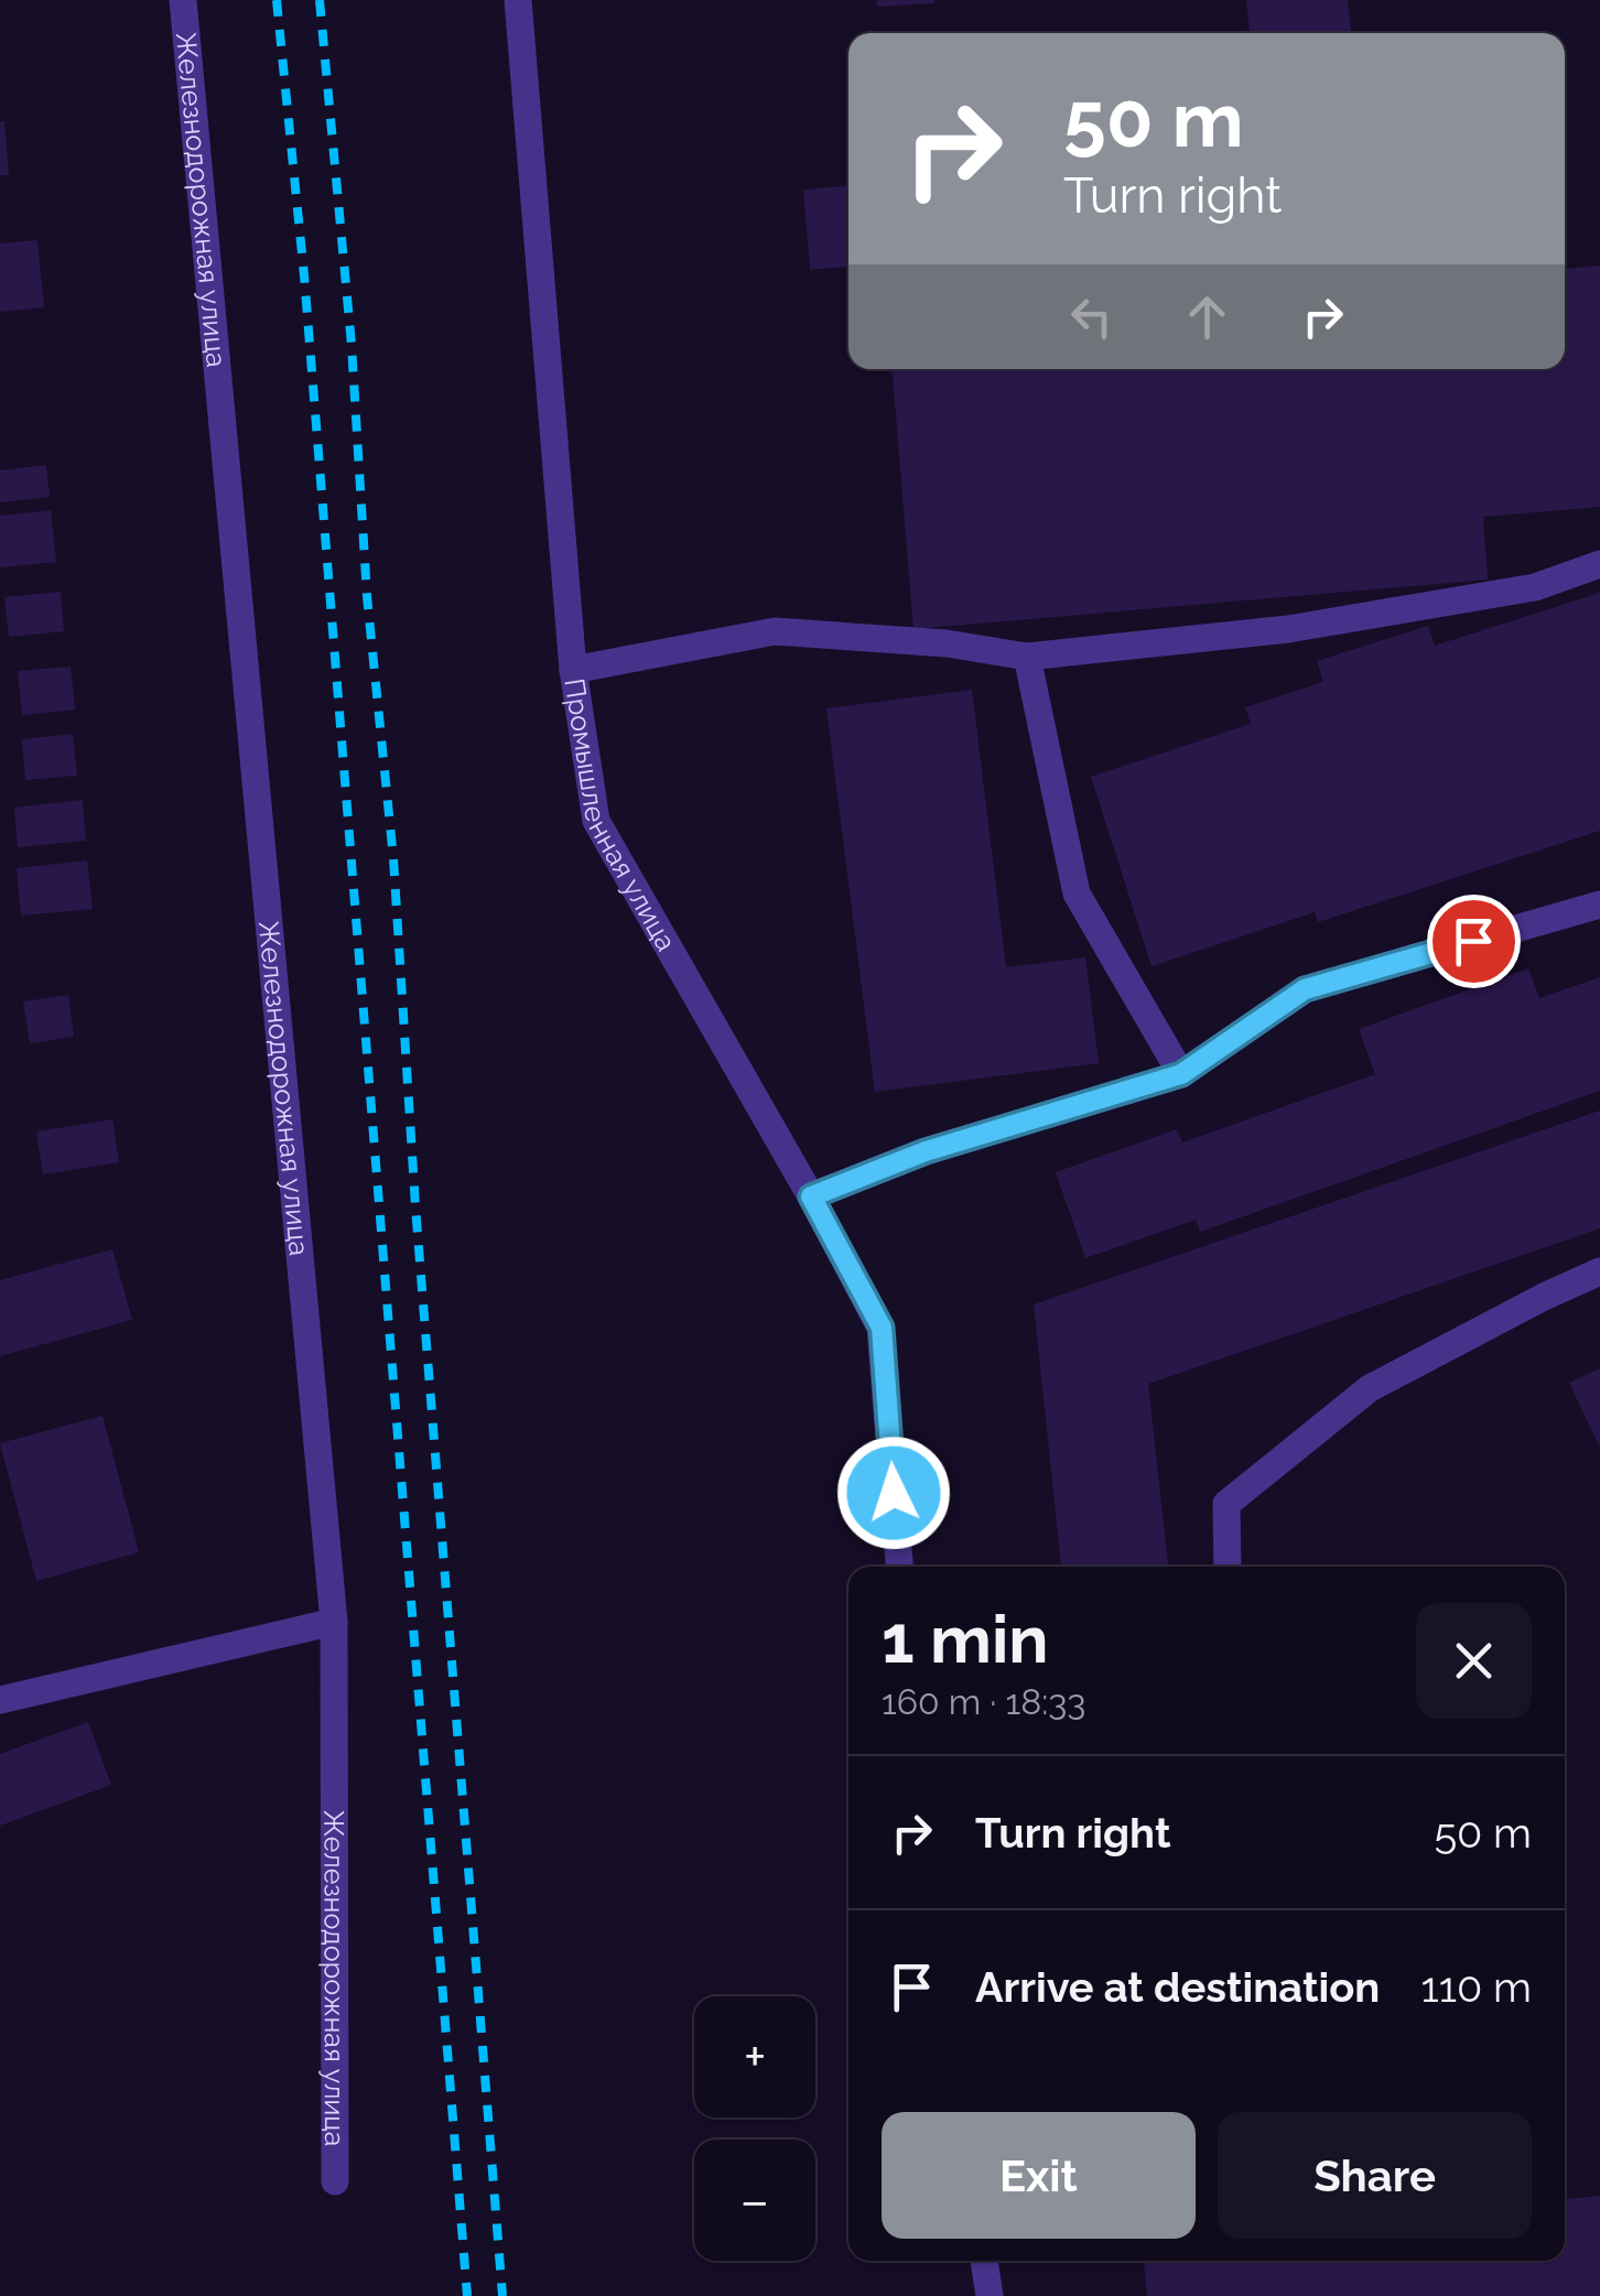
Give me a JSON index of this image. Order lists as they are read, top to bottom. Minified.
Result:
{"streets":{"street":["Железнодорожная улица","Промышленная улица"]},"page":{"turn":["50 m","Turn right"],"heading":["1 min","160 m · 18:33"],"list":[{"name":"Turn right","value":"50 m"},{"name":"Arrive at destination","value":"110 m"}],"map_buttons":["+","−"],"buttons":["Exit","Share"]}}
